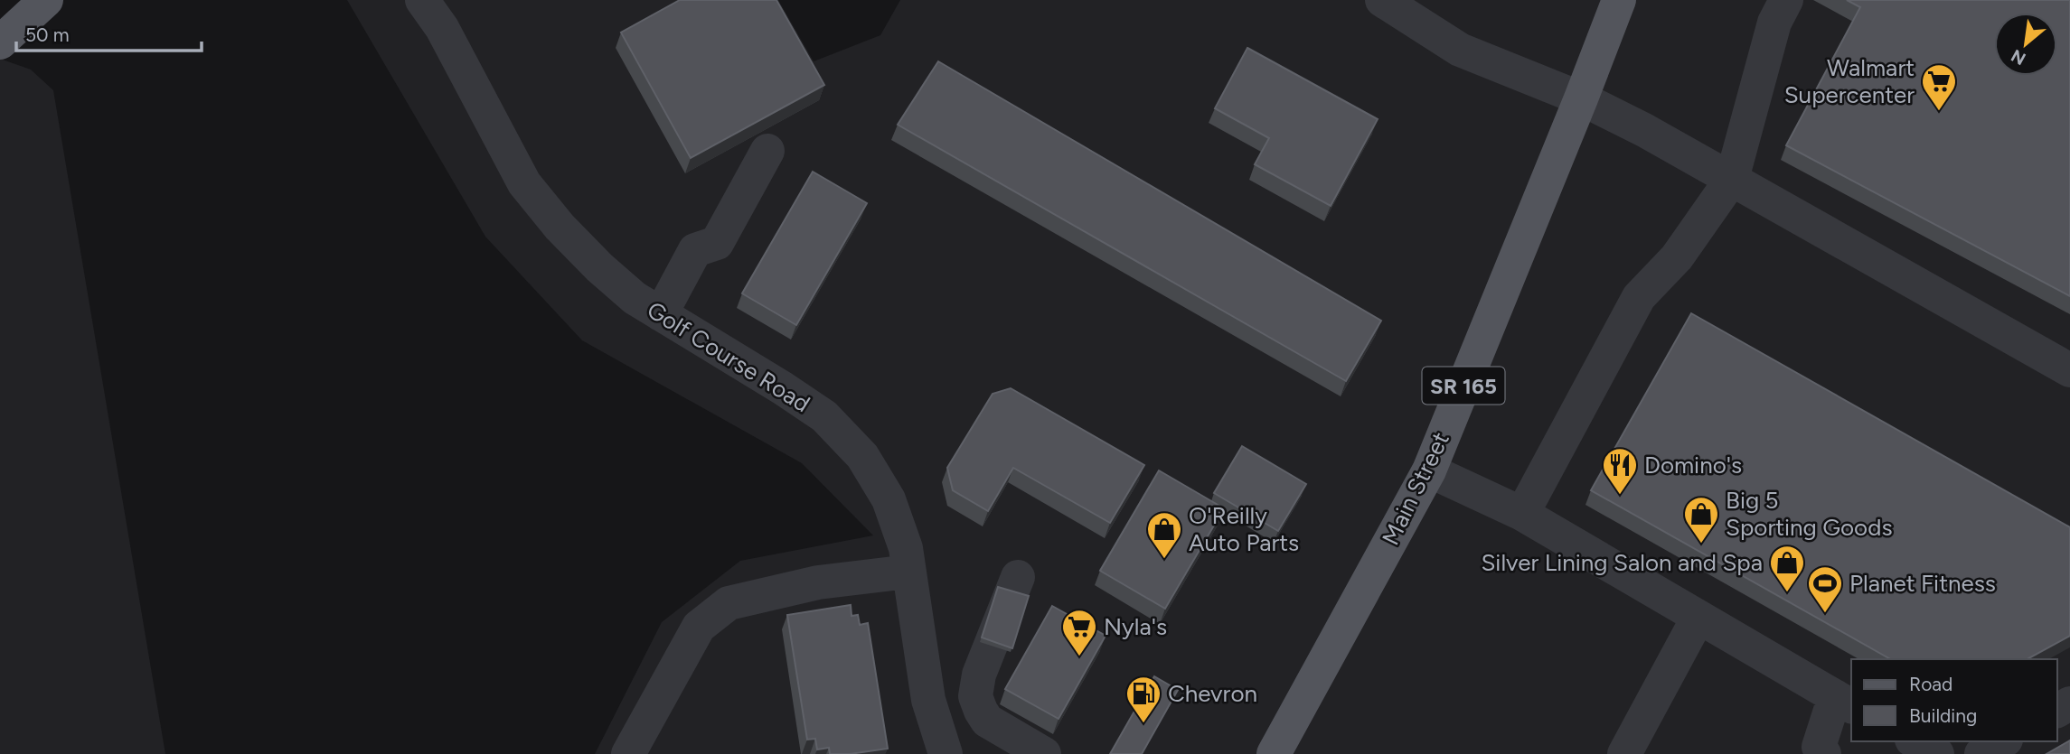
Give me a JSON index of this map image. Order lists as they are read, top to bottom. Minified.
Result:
{"streets":{"main road":["SR 165","Main Street"],"street":["Golf Course Road"]},"places":{"supermarket":["Walmart Supercenter","Nyla's"],"restaurant":["Domino's"],"shop":["Big 5 Sporting Goods","O'Reilly Auto Parts","Silver Lining Salon and Spa"],"sports":["Planet Fitness"],"fuel station":["Chevron"]},"legend":["Road","Building"],"scale_bar":"50 m","north":"bottom left"}
